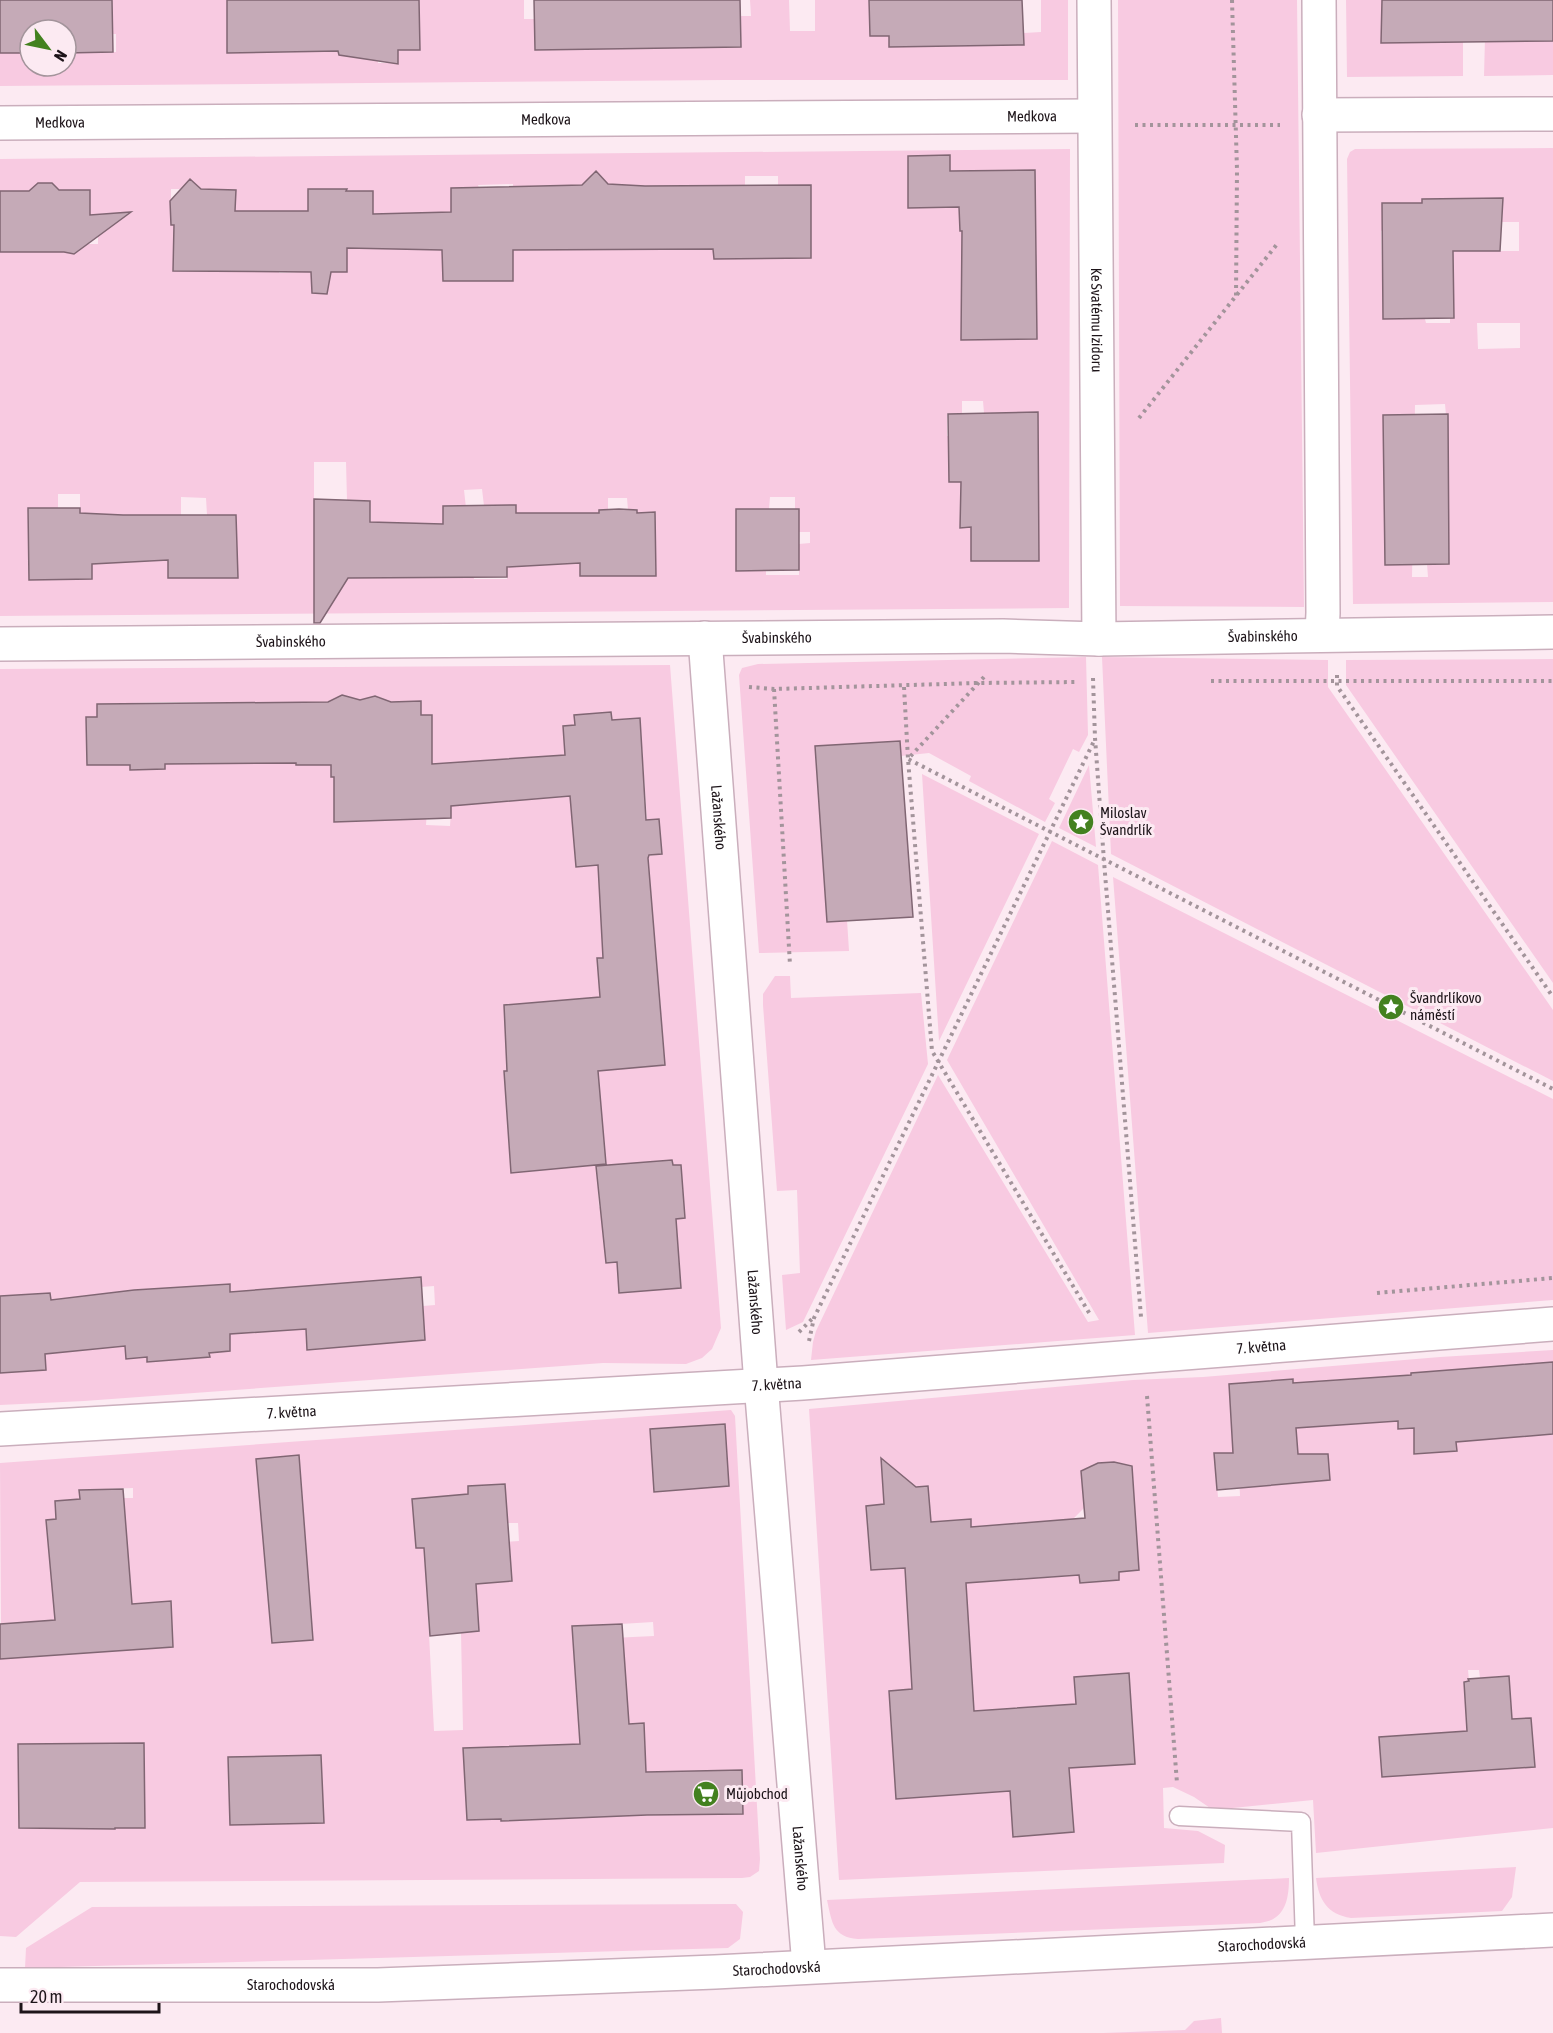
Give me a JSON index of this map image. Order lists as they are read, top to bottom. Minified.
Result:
{"streets":{"street":["Medkova","Ke Svatému Izidoru","Švabinského","Lažanského","7. května","Starochodovská"]},"crossings":[["Medkova","Ke Svatému Izidoru"],["Ke Svatému Izidoru","Švabinského"],["Švabinského","Lažanského"],["Lažanského","7. května"],["Lažanského","Starochodovská"]],"places":{"place":["Miloslav Švandrlík","Švandrlíkovo náměstí"],"supermarket":["Můjobchod"]},"scale_bar":"20 m","north":"bottom right"}
